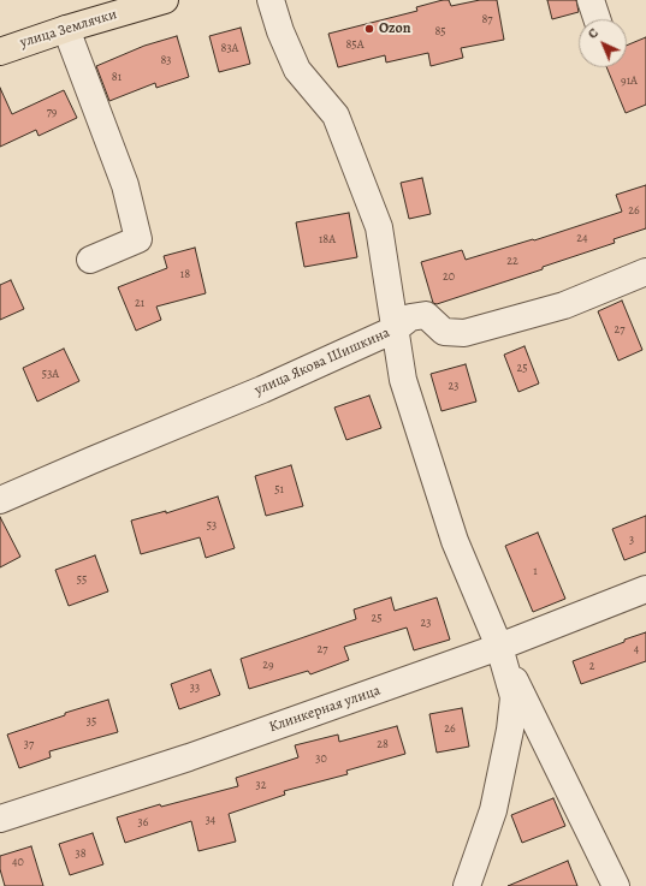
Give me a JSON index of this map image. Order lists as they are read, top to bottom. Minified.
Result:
{"streets":{"main road":["улица Землячки"],"street":["улица Якова Шишкина","Клинкерная улица"]},"places":["Ozon"],"house_numbers":["87","85","85А","83А","83","81","91А","79","26","24","18А","22","18","20","21","27","25","53А","23","51","53","3","1","55","25","23","27","4","29","2","33","35","26","37","28","30","32","34","36","38","40"],"north":"top left"}
